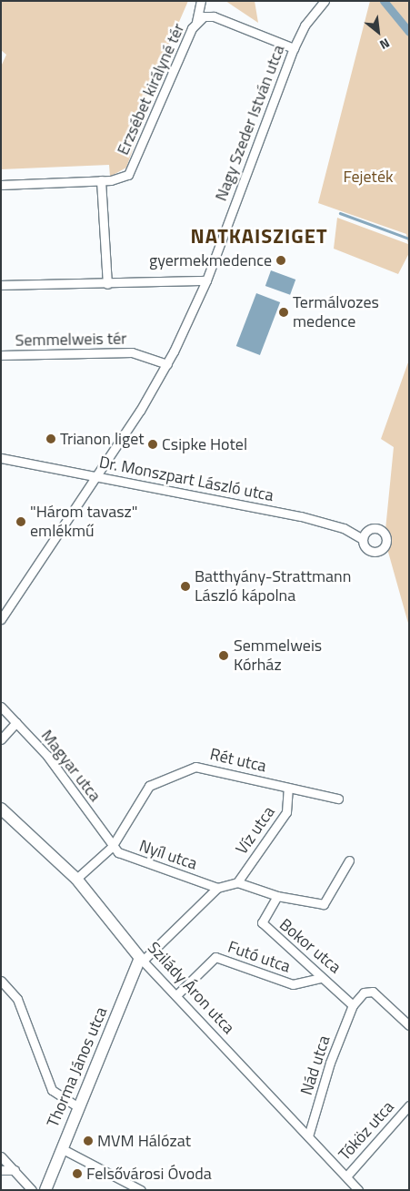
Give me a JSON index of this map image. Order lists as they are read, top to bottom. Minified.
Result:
{"streets":{"street":["Erzsébet királyné tér","Nagy Szeder István utca","Semmelweis tér","Dr. Monszpart László utca","Rét utca","Magyar utca","Víz utca","Nyíl utca","Bokor utca","Futó utca","Szilády Áron utca","Nád utca","Thorma János utca","Tóköz utca"]},"crossings":[["Erzsébet királyné tér","Nagy Szeder István utca"],["Nagy Szeder István utca","Semmelweis tér"],["Nagy Szeder István utca","Dr. Monszpart László utca"],["Rét utca","Magyar utca"],["Rét utca","Víz utca"],["Rét utca","Nyíl utca"],["Magyar utca","Nyíl utca"],["Bokor utca","Futó utca"],["Bokor utca","Nád utca"],["Futó utca","Szilády Áron utca"],["Szilády Áron utca","Nád utca"],["Szilády Áron utca","Thorma János utca"],["Szilády Áron utca","Tóköz utca"]],"districts":["NATKAISZIGET"],"parks":["Fejeték"],"places":["gyermekmedence","Termálvozes medence","Trianon liget","Csipke Hotel","\"Három tavasz\" emlékmű","Batthyány-Strattmann László kápolna","Semmelweis Kórház","MVM Hálózat","Felsővárosi Óvoda"],"north":"bottom right"}
